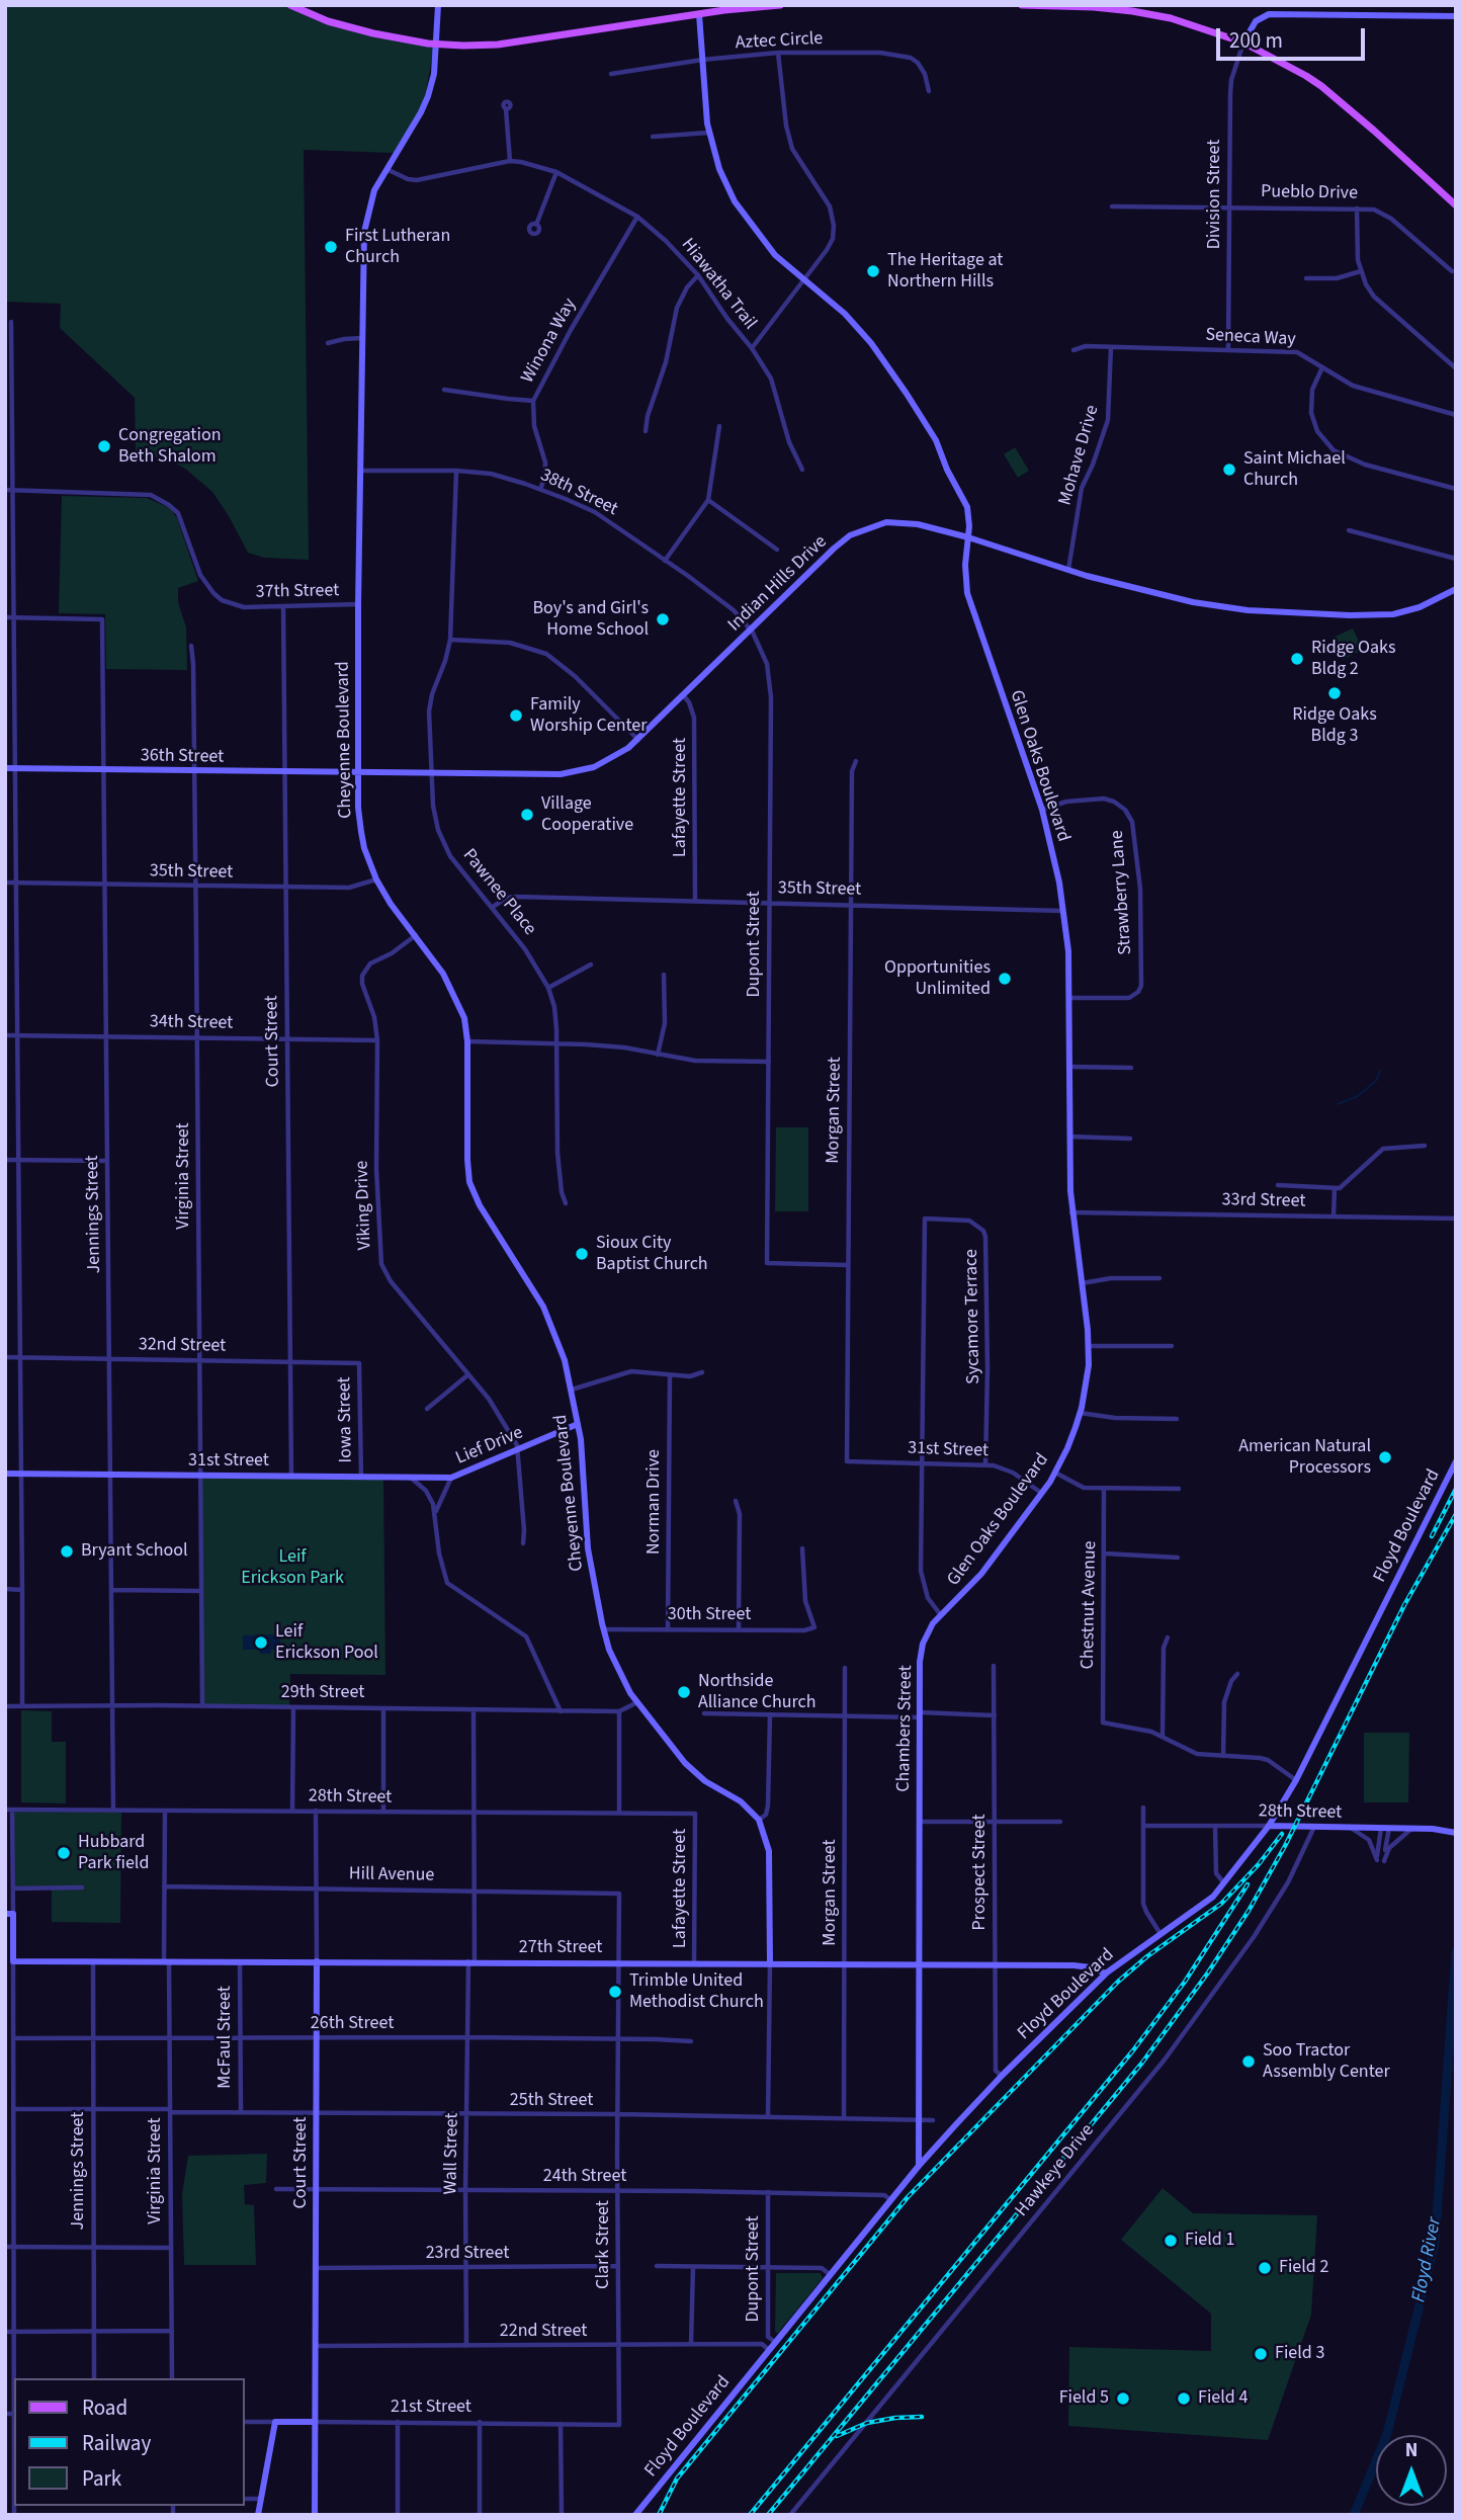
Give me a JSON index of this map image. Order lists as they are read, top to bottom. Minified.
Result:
{"streets":{"main road":["Indian Hills Drive","Cheyenne Boulevard","36th Street","Glen Oaks Boulevard","Court Street","Lief Drive","31st Street","Floyd Boulevard","Chambers Street","28th Street","27th Street","21st Street"],"street":["Aztec Circle","Pueblo Drive","Division Street","Hiawatha Trail","Seneca Way","Winona Way","Mohave Drive","38th Street","37th Street","Lafayette Street","35th Street","Pawnee Place","Strawberry Lane","Dupont Street","34th Street","Morgan Street","Virginia Street","33rd Street","Viking Drive","Jennings Street","Sycamore Terrace","32nd Street","Iowa Street","Norman Drive","Chestnut Avenue","30th Street","29th Street","Prospect Street","Hill Avenue","26th Street","McFaul Street","25th Street","Wall Street","Hawkeye Drive","24th Street","Clark Street","23rd Street","22nd Street"]},"crossings":[["Aztec Circle","Glen Oaks Boulevard"],["Pueblo Drive","Division Street"],["Division Street","Seneca Way"],["Hiawatha Trail","Winona Way"],["Hiawatha Trail","Cheyenne Boulevard"],["Seneca Way","Mohave Drive"],["Winona Way","38th Street"],["Mohave Drive","Indian Hills Drive"],["38th Street","Indian Hills Drive"],["38th Street","Cheyenne Boulevard"],["38th Street","Pawnee Place"],["38th Street","Dupont Street"],["Indian Hills Drive","Cheyenne Boulevard"],["Indian Hills Drive","36th Street"],["Indian Hills Drive","Glen Oaks Boulevard"],["Indian Hills Drive","Lafayette Street"],["Indian Hills Drive","Pawnee Place"],["Indian Hills Drive","Dupont Street"],["37th Street","Cheyenne Boulevard"],["37th Street","Court Street"],["Cheyenne Boulevard","36th Street"],["Cheyenne Boulevard","35th Street"],["Cheyenne Boulevard","Viking Drive"],["Cheyenne Boulevard","Lief Drive"],["Cheyenne Boulevard","30th Street"],["Cheyenne Boulevard","29th Street"],["36th Street","Court Street"],["36th Street","Virginia Street"],["36th Street","Jennings Street"],["Glen Oaks Boulevard","35th Street"],["Glen Oaks Boulevard","Strawberry Lane"],["Glen Oaks Boulevard","33rd Street"],["Glen Oaks Boulevard","31st Street"],["Glen Oaks Boulevard","Chambers Street"],["Lafayette Street","35th Street"],["Lafayette Street","28th Street"],["Lafayette Street","27th Street"],["35th Street","Pawnee Place"],["35th Street","Dupont Street"],["35th Street","Court Street"],["35th Street","Morgan Street"],["35th Street","Virginia Street"],["35th Street","Jennings Street"],["Dupont Street","Morgan Street"],["Dupont Street","Floyd Boulevard"],["Dupont Street","24th Street"],["34th Street","Court Street"],["34th Street","Virginia Street"],["34th Street","Viking Drive"],["34th Street","Jennings Street"],["Court Street","32nd Street"],["Court Street","31st Street"],["Court Street","28th Street"],["Court Street","Hill Avenue"],["Court Street","27th Street"],["Court Street","26th Street"],["Court Street","25th Street"],["Court Street","24th Street"],["Court Street","23rd Street"],["Court Street","22nd Street"],["Court Street","21st Street"],["Morgan Street","31st Street"],["Morgan Street","27th Street"],["Morgan Street","25th Street"],["Virginia Street","32nd Street"],["Virginia Street","31st Street"],["Virginia Street","29th Street"],["Virginia Street","28th Street"],["Virginia Street","Hill Avenue"],["Virginia Street","27th Street"],["Virginia Street","26th Street"],["Virginia Street","25th Street"],["Viking Drive","Lief Drive"],["Jennings Street","32nd Street"],["Jennings Street","31st Street"],["Jennings Street","29th Street"],["Jennings Street","28th Street"],["Jennings Street","27th Street"],["Jennings Street","26th Street"],["Jennings Street","25th Street"],["Sycamore Terrace","31st Street"],["32nd Street","Iowa Street"],["Iowa Street","31st Street"],["Lief Drive","31st Street"],["Norman Drive","30th Street"],["Floyd Boulevard","Chambers Street"],["Floyd Boulevard","28th Street"],["Floyd Boulevard","Prospect Street"],["Floyd Boulevard","27th Street"],["Floyd Boulevard","24th Street"],["Floyd Boulevard","22nd Street"],["29th Street","Wall Street"],["Chambers Street","27th Street"],["Chambers Street","25th Street"],["28th Street","Wall Street"],["28th Street","Hawkeye Drive"],["Prospect Street","27th Street"],["Hill Avenue","Wall Street"],["Hill Avenue","Clark Street"],["27th Street","McFaul Street"],["27th Street","Wall Street"],["27th Street","Clark Street"],["26th Street","McFaul Street"],["26th Street","Wall Street"],["26th Street","Clark Street"],["McFaul Street","25th Street"],["25th Street","Wall Street"],["25th Street","Clark Street"],["Wall Street","24th Street"],["Wall Street","23rd Street"],["Wall Street","22nd Street"],["24th Street","Clark Street"],["Clark Street","23rd Street"],["Clark Street","22nd Street"],["Clark Street","21st Street"]],"water":["Floyd River"],"parks":["Leif Erickson Park"],"places":["First Lutheran Church","The Heritage at Northern Hills","Congregation Beth Shalom","Saint Michael Church","Boy's and Girl's Home School","Ridge Oaks Bldg 2","Ridge Oaks Bldg 3","Family Worship Center","Village Cooperative","Opportunities Unlimited","Sioux City Baptist Church","American Natural Processors","Bryant School","Leif Erickson Pool","Northside Alliance Church","Hubbard Park field","Trimble United Methodist Church","Soo Tractor Assembly Center","Field 1","Field 2","Field 3","Field 5","Field 4"],"legend":["Road","Railway","Park"],"scale_bar":"200 m","north":"top"}
